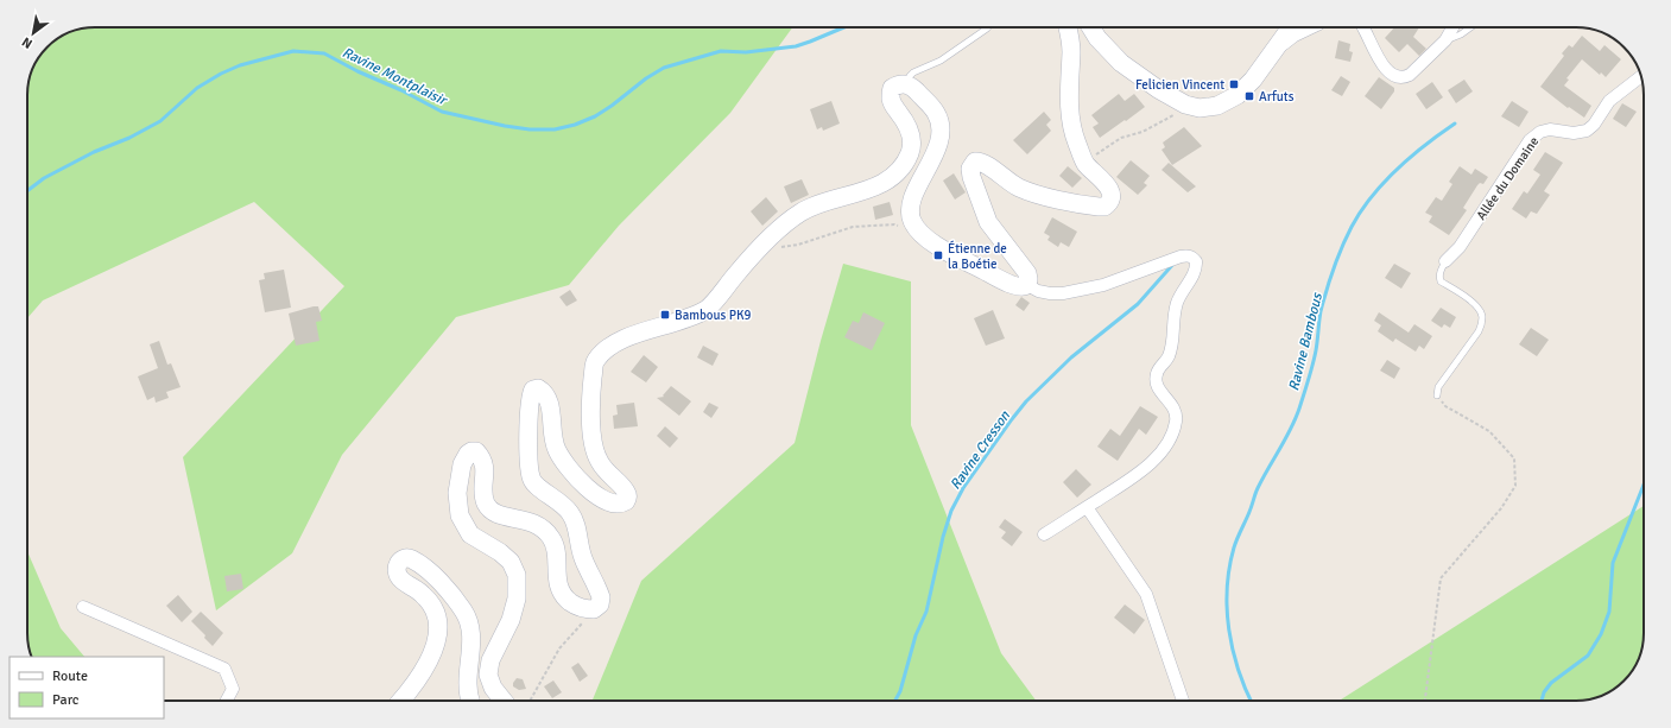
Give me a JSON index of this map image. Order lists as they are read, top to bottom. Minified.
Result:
{"streets":{"street":["Allée du Domaine"]},"water":["Ravine Montplaisir","Ravine Bambous","Ravine Cresson"],"places":{"transit":["Felicien Vincent","Arfuts","Étienne de la Boétie","Bambous PK9"]},"legend":["Route","Parc"],"north":"bottom left"}
